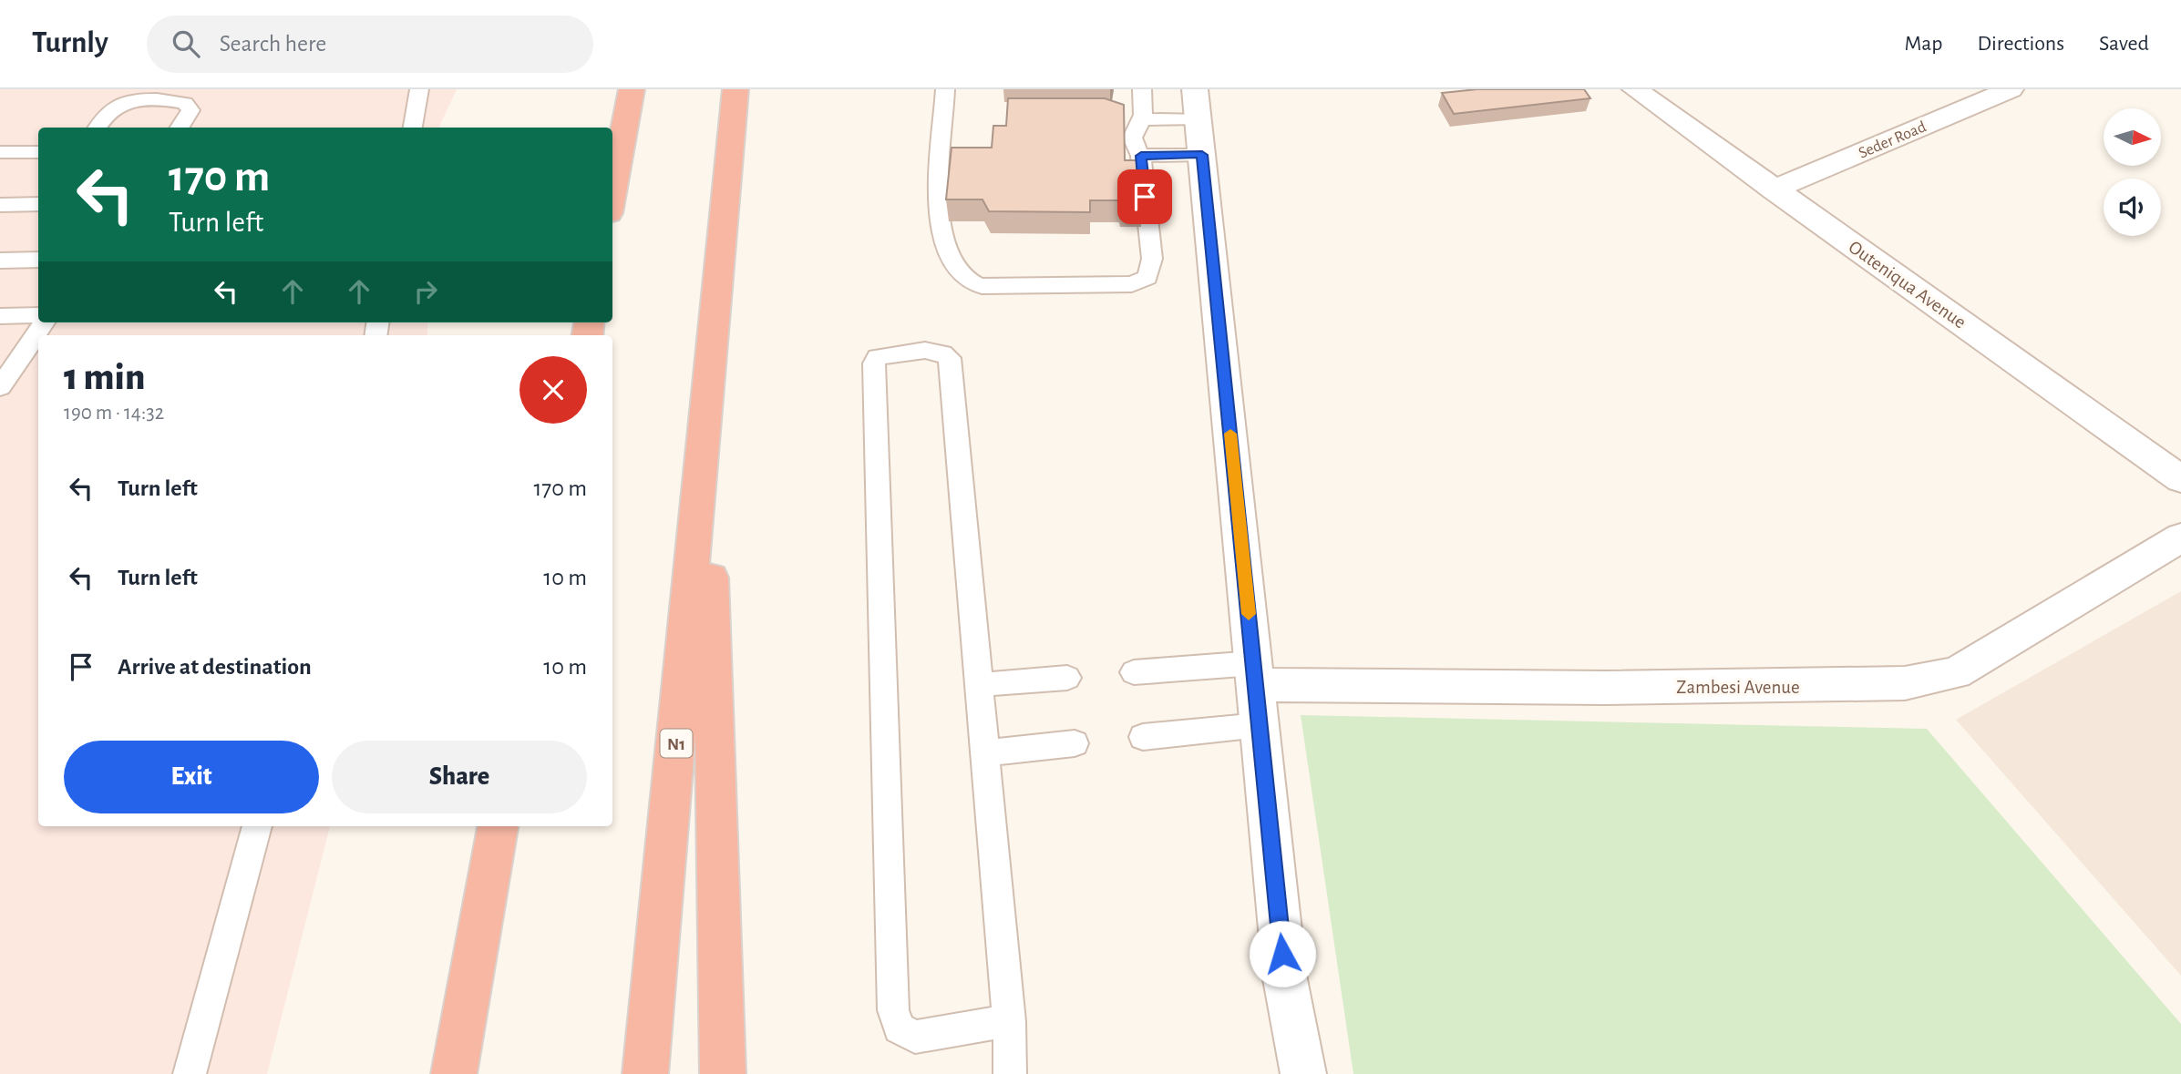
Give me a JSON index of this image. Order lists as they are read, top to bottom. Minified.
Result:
{"streets":{"highway":["N1"],"street":["Seder Road","Outeniqua Avenue","Zambesi Avenue"]},"crossings":[["Seder Road","Outeniqua Avenue"]],"north":"right","page":{"header":"Turnly","search":"Search here","nav":["Map","Directions","Saved"],"turn":["170 m","Turn left"],"heading":["1 min","190 m · 14:32"],"list":[{"name":"Turn left","value":"170 m"},{"name":"Turn left","value":"10 m"},{"name":"Arrive at destination","value":"10 m"}],"buttons":["Exit","Share"]}}
